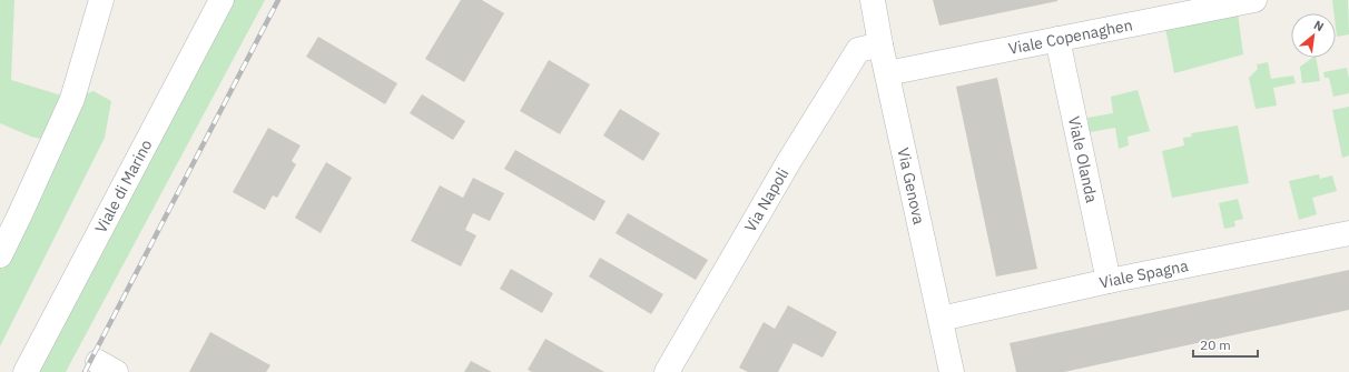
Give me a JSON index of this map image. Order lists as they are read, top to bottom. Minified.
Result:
{"streets":{"street":["Viale Copenaghen","Viale Olanda","Viale di Marino","Via Genova","Via Napoli","Viale Spagna"]},"crossings":[["Viale Copenaghen","Viale Olanda"],["Viale Copenaghen","Via Genova"],["Viale Olanda","Viale Spagna"],["Via Genova","Via Napoli"],["Via Genova","Viale Spagna"]],"scale_bar":"20 m","north":"top right"}
